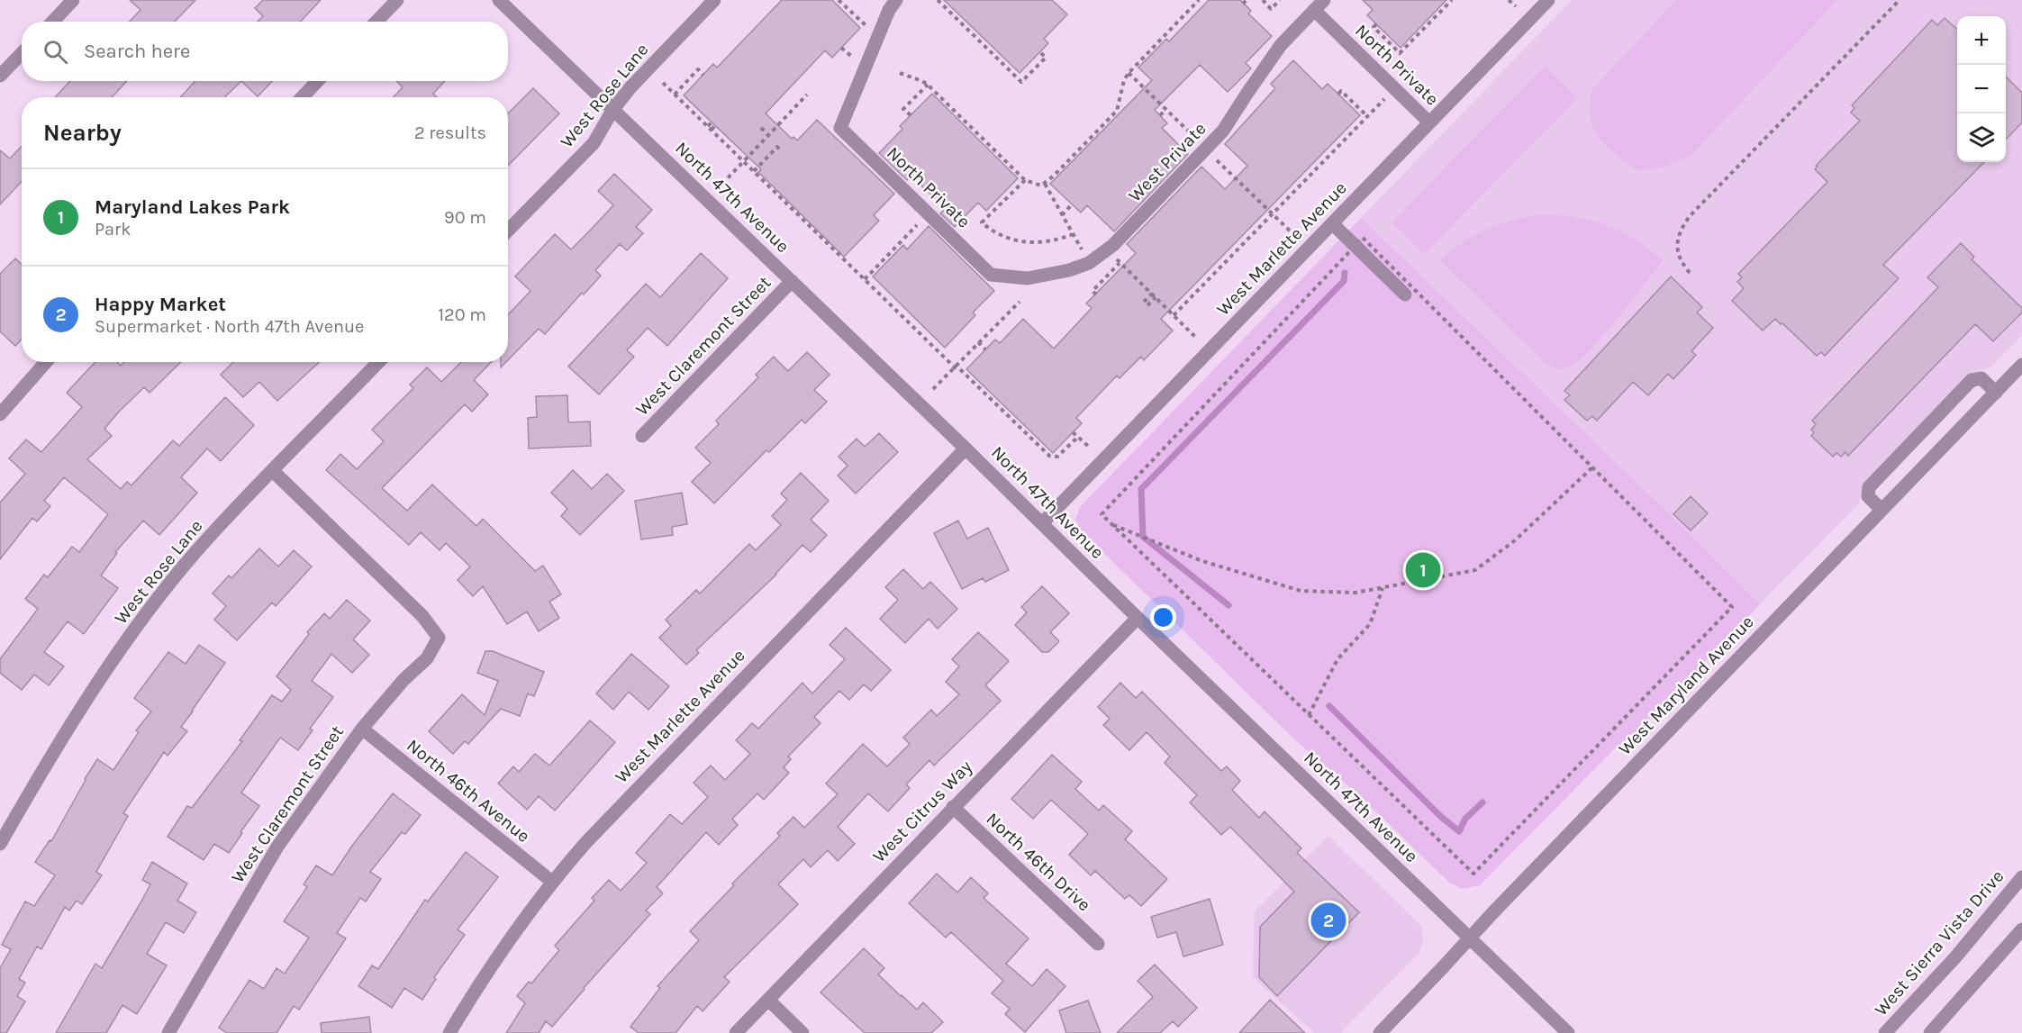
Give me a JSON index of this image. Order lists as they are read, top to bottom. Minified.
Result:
{"streets":{"street":["North Private","West Rose Lane","West Private","North 47th Avenue","West Marlette Avenue","West Claremont Street","West Maryland Avenue","North 46th Avenue","West Citrus Way","North 46th Drive","West Sierra Vista Drive"]},"crossings":[["North Private","West Private"],["North Private","West Marlette Avenue"],["West Rose Lane","North 47th Avenue"],["West Rose Lane","West Claremont Street"],["North 47th Avenue","West Marlette Avenue"],["North 47th Avenue","West Claremont Street"],["North 47th Avenue","West Maryland Avenue"],["North 47th Avenue","West Citrus Way"],["West Marlette Avenue","North 46th Avenue"],["West Claremont Street","North 46th Avenue"],["West Citrus Way","North 46th Drive"]],"page":{"map_buttons":["+","−"],"search":"Search here","heading":["Nearby","2 results"],"list":[{"mark":"1","name":"Maryland Lakes Park","note":"Park","value":"90 m"},{"mark":"2","name":"Happy Market","note":"Supermarket · North 47th Avenue","value":"120 m"}],"pins":["1","2"]}}
